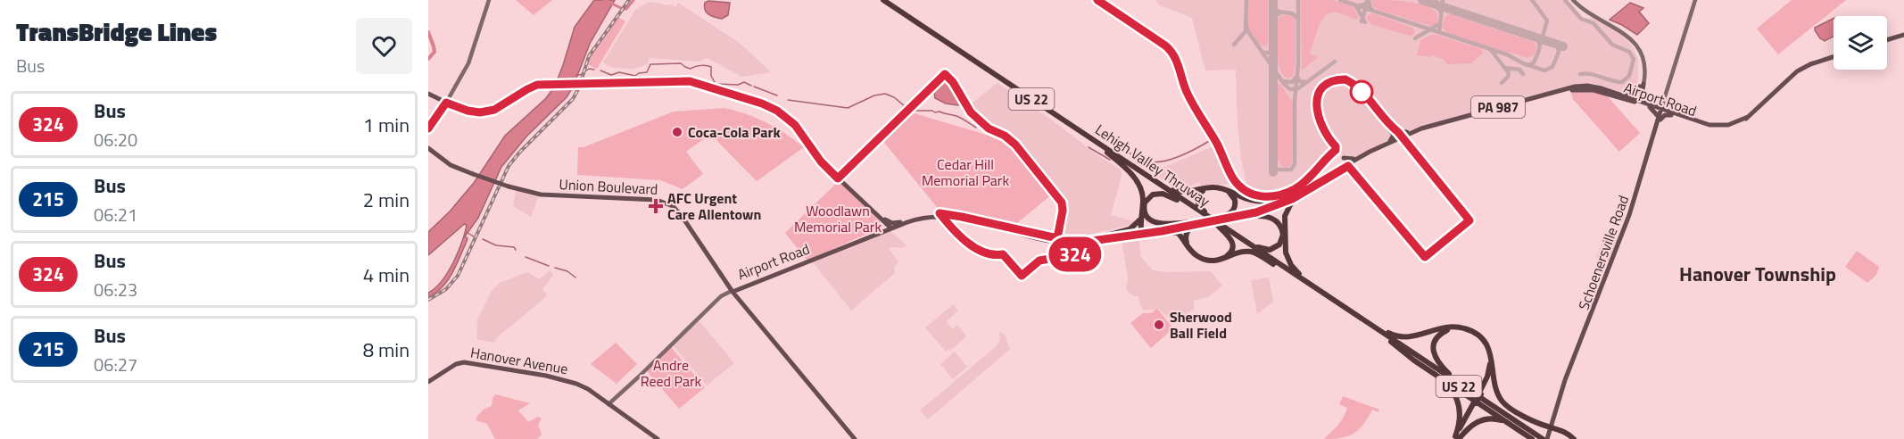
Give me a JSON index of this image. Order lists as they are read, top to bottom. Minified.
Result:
{"streets":{"highway":["US 22","Lehigh Valley Thruway"],"main road":["Airport Road","PA 987","Union Boulevard","Schoenersville Road","Hanover Avenue"]},"crossings":[["Airport Road","Lehigh Valley Thruway"],["Airport Road","Union Boulevard"],["Airport Road","Schoenersville Road"]],"districts":["Hanover Township"],"parks":["Cedar Hill Memorial Park","Woodlawn Memorial Park","Andre Reed Park"],"places":{"other":["Coca-Cola Park","Sherwood Ball Field"],"health":["AFC Urgent Care Allentown"]},"lines":["bus line 324"],"page":{"heading":["TransBridge Lines","Bus"],"on_map":"324","list":[{"mark":"324","name":"Bus","note":"06:20","value":"1 min"},{"mark":"215","name":"Bus","note":"06:21","value":"2 min"},{"mark":"324","name":"Bus","note":"06:23","value":"4 min"},{"mark":"215","name":"Bus","note":"06:27","value":"8 min"}]}}
